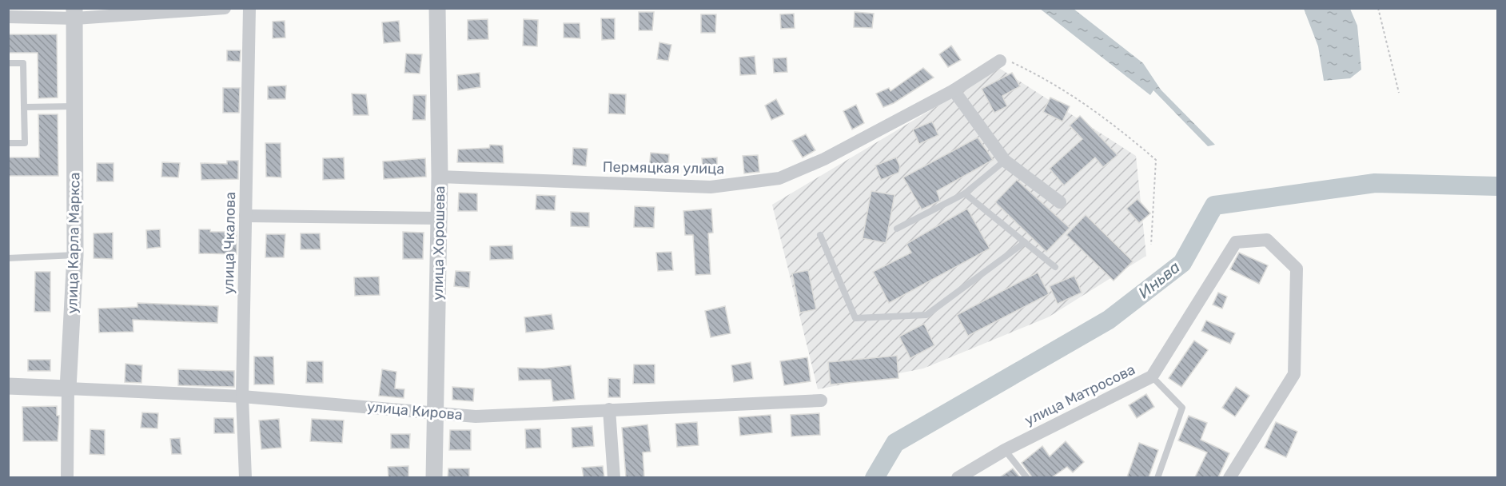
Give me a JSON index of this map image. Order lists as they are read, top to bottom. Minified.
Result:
{"streets":{"street":["Пермяцкая улица","улица Карла Маркса","улица Чкалова","улица Хорошева","улица Матросова","улица Кирова"]},"crossings":[["Пермяцкая улица","улица Хорошева"],["улица Карла Маркса","улица Кирова"],["улица Чкалова","улица Кирова"],["улица Хорошева","улица Кирова"]],"water":["Иньва"]}
